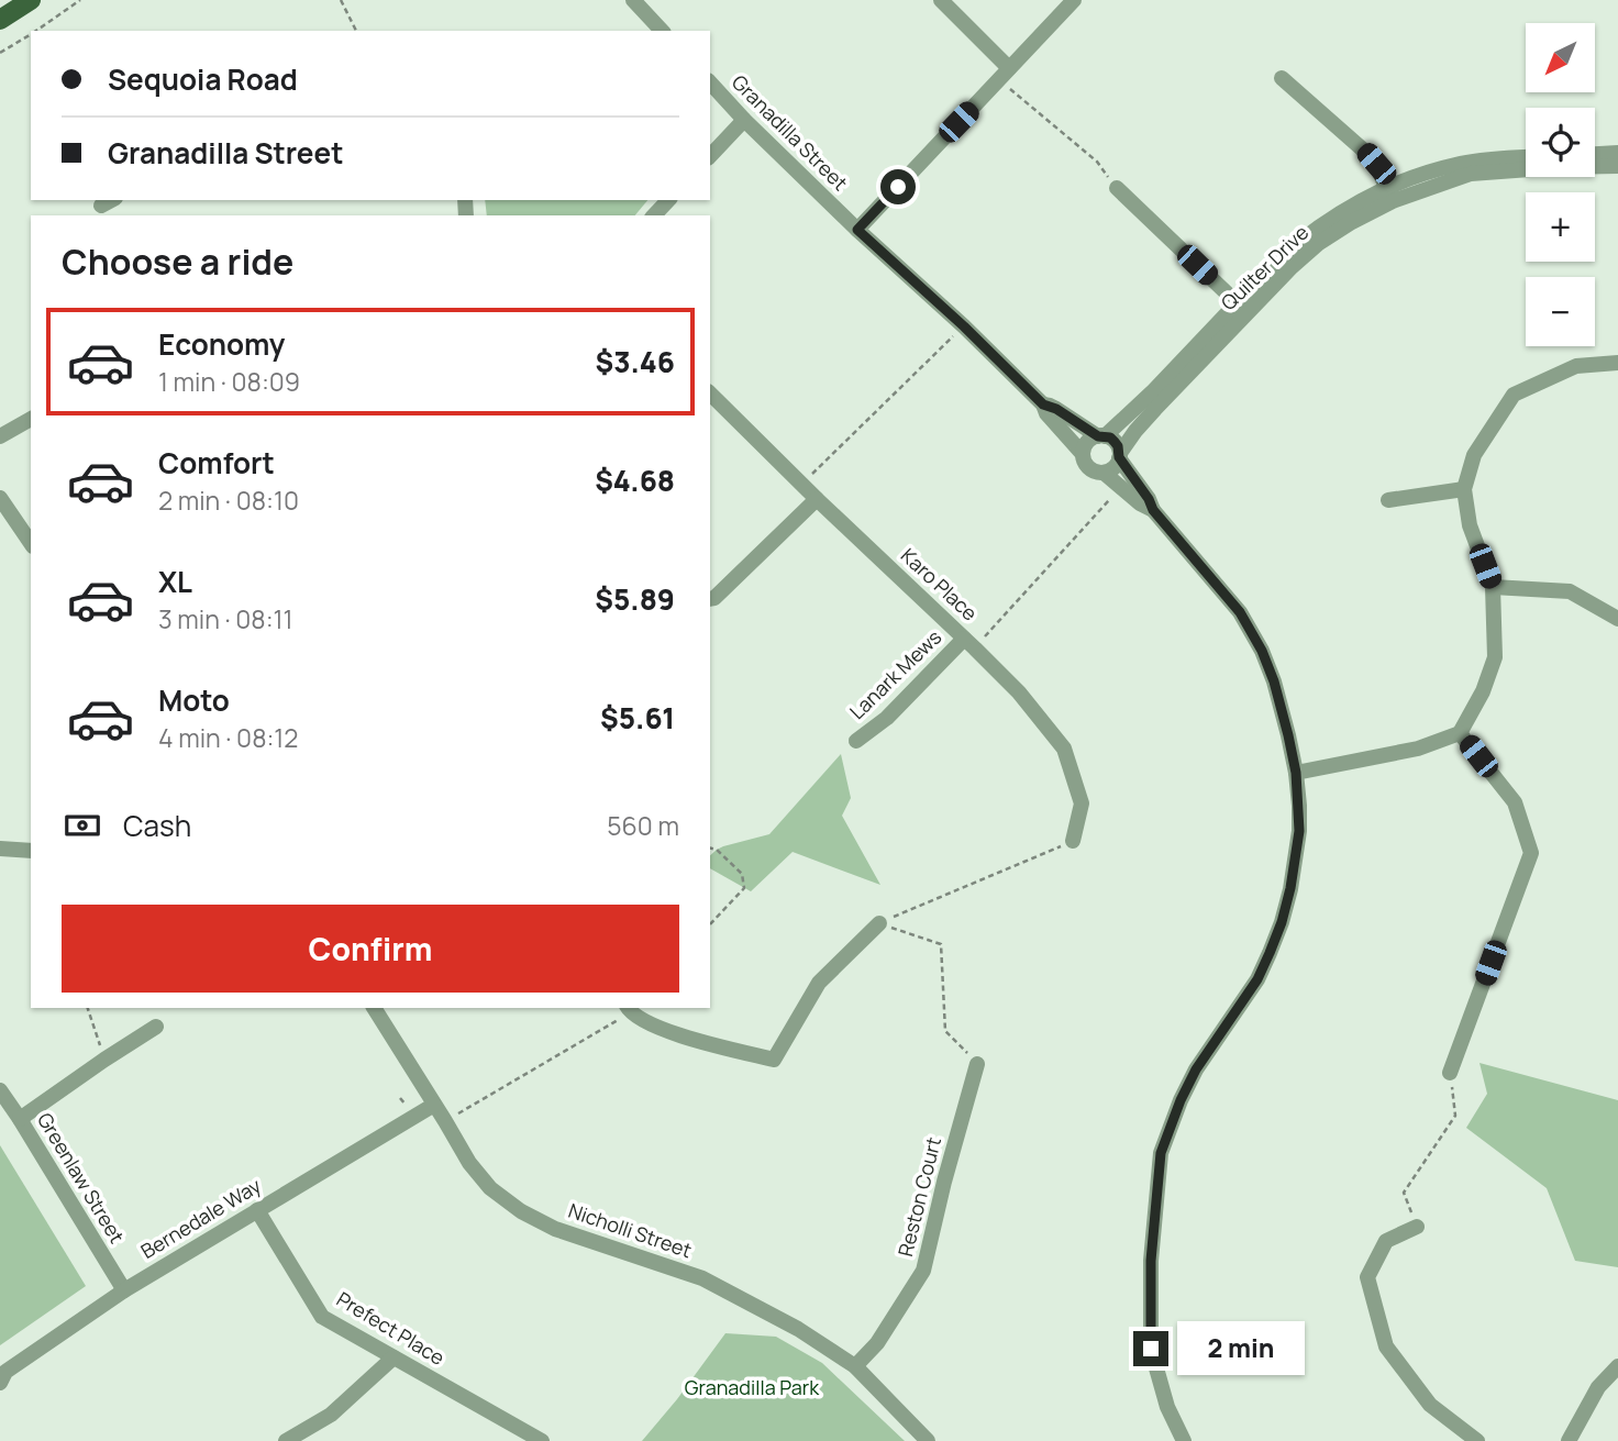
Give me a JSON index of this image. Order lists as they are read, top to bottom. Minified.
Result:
{"streets":{"street":["Granadilla Street","Quilter Drive","Karo Place","Lanark Mews","Greenlaw Street","Reston Court","Bernedale Way","Nicholli Street","Prefect Place"]},"crossings":[["Granadilla Street","Quilter Drive"],["Karo Place","Lanark Mews"],["Greenlaw Street","Bernedale Way"],["Reston Court","Nicholli Street"],["Bernedale Way","Nicholli Street"],["Bernedale Way","Prefect Place"]],"parks":["Granadilla Park"],"north":"bottom left","page":{"map_buttons":["+","−"],"banner":["Sequoia Road","Granadilla Street"],"heading":"Choose a ride","list":[{"name":"Economy","note":"1 min · 08:09","value":"$3.46"},{"name":"Comfort","note":"2 min · 08:10","value":"$4.68"},{"name":"XL","note":"3 min · 08:11","value":"$5.89"},{"name":"Moto","note":"4 min · 08:12","value":"$5.61"}],"pay":["Cash","560 m"],"buttons":"Confirm","bubble":"2 min"}}
